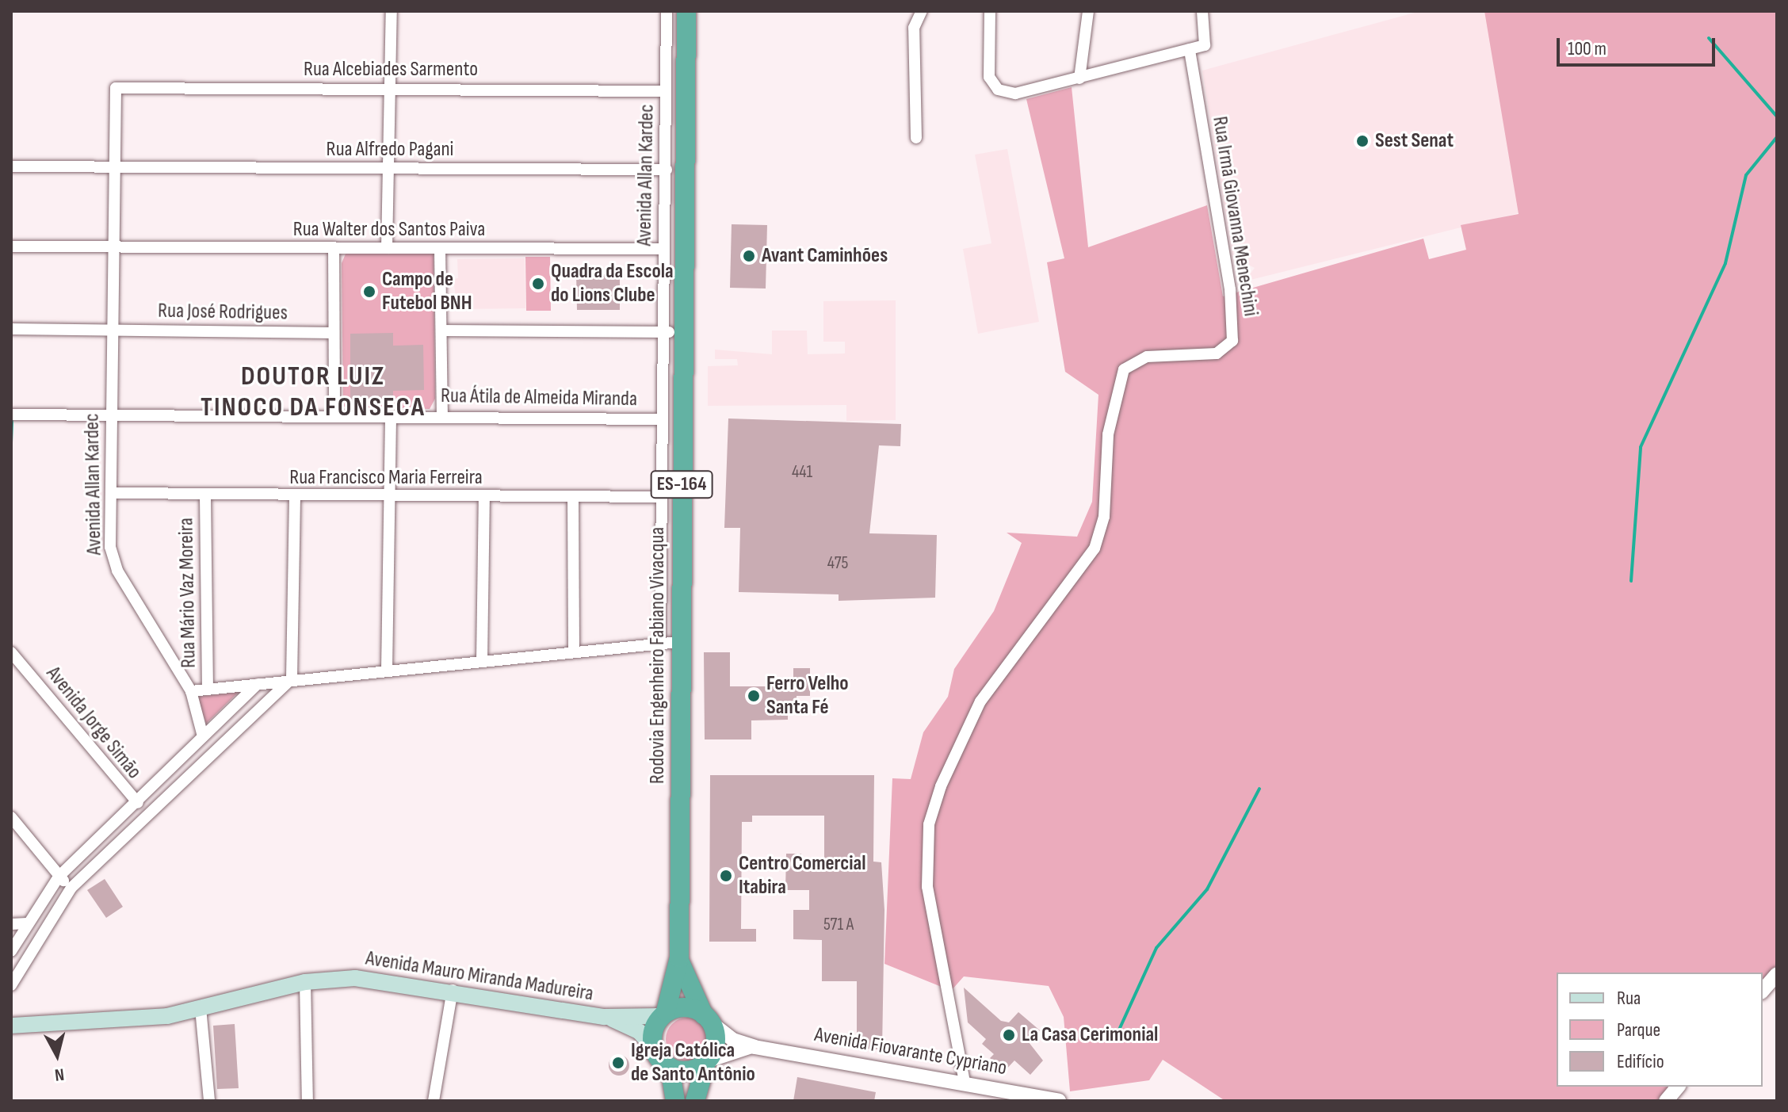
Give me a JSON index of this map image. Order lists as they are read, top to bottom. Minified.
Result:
{"streets":{"highway":["ES-164","Rodovia Engenheiro Fabiano Vivacqua"],"main road":["Avenida Mauro Miranda Madureira"],"street":["Rua Alcebiades Sarmento","Rua Alfredo Pagani","Avenida Allan Kardec","Rua Irmã Giovanna Menechini","Rua Walter dos Santos Paiva","Rua José Rodrigues","Rua Átila de Almeida Miranda","Rua Francisco Maria Ferreira","Rua Mário Vaz Moreira","Avenida Jorge Simão","Avenida Fiovarante Cypriano"]},"crossings":[["Rua Alcebiades Sarmento","Avenida Allan Kardec"],["Rua Alfredo Pagani","Avenida Allan Kardec"],["Avenida Allan Kardec","Rua Walter dos Santos Paiva"],["Avenida Allan Kardec","Rua José Rodrigues"],["Avenida Allan Kardec","Rua Átila de Almeida Miranda"],["Avenida Allan Kardec","Rua Francisco Maria Ferreira"],["Avenida Allan Kardec","Rodovia Engenheiro Fabiano Vivacqua"],["Rua Irmã Giovanna Menechini","Avenida Fiovarante Cypriano"],["Rua Francisco Maria Ferreira","Rua Mário Vaz Moreira"]],"districts":["DOUTOR LUIZ TINOCO DA FONSECA"],"places":["Sest Senat","Avant Caminhões","Quadra da Escola do Lions Clube","Campo de Futebol BNH","Ferro Velho Santa Fé","Centro Comercial Itabira","La Casa Cerimonial","Igreja Católica de Santo Antônio"],"house_numbers":["441","475","571 A"],"legend":["Rua","Parque","Edifício"],"scale_bar":"100 m","north":"bottom"}
